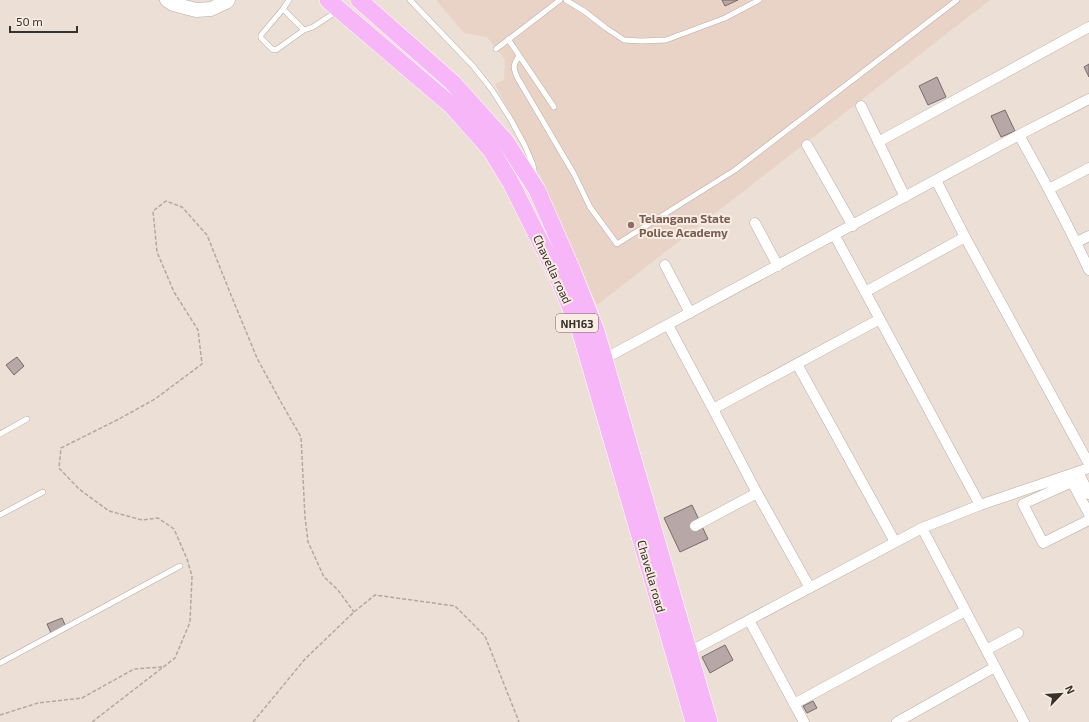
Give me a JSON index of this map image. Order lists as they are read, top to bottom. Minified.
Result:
{"streets":{"highway":["Chavella road","NH163"]},"places":["Telangana State Police Academy"],"scale_bar":"50 m","north":"top right"}
